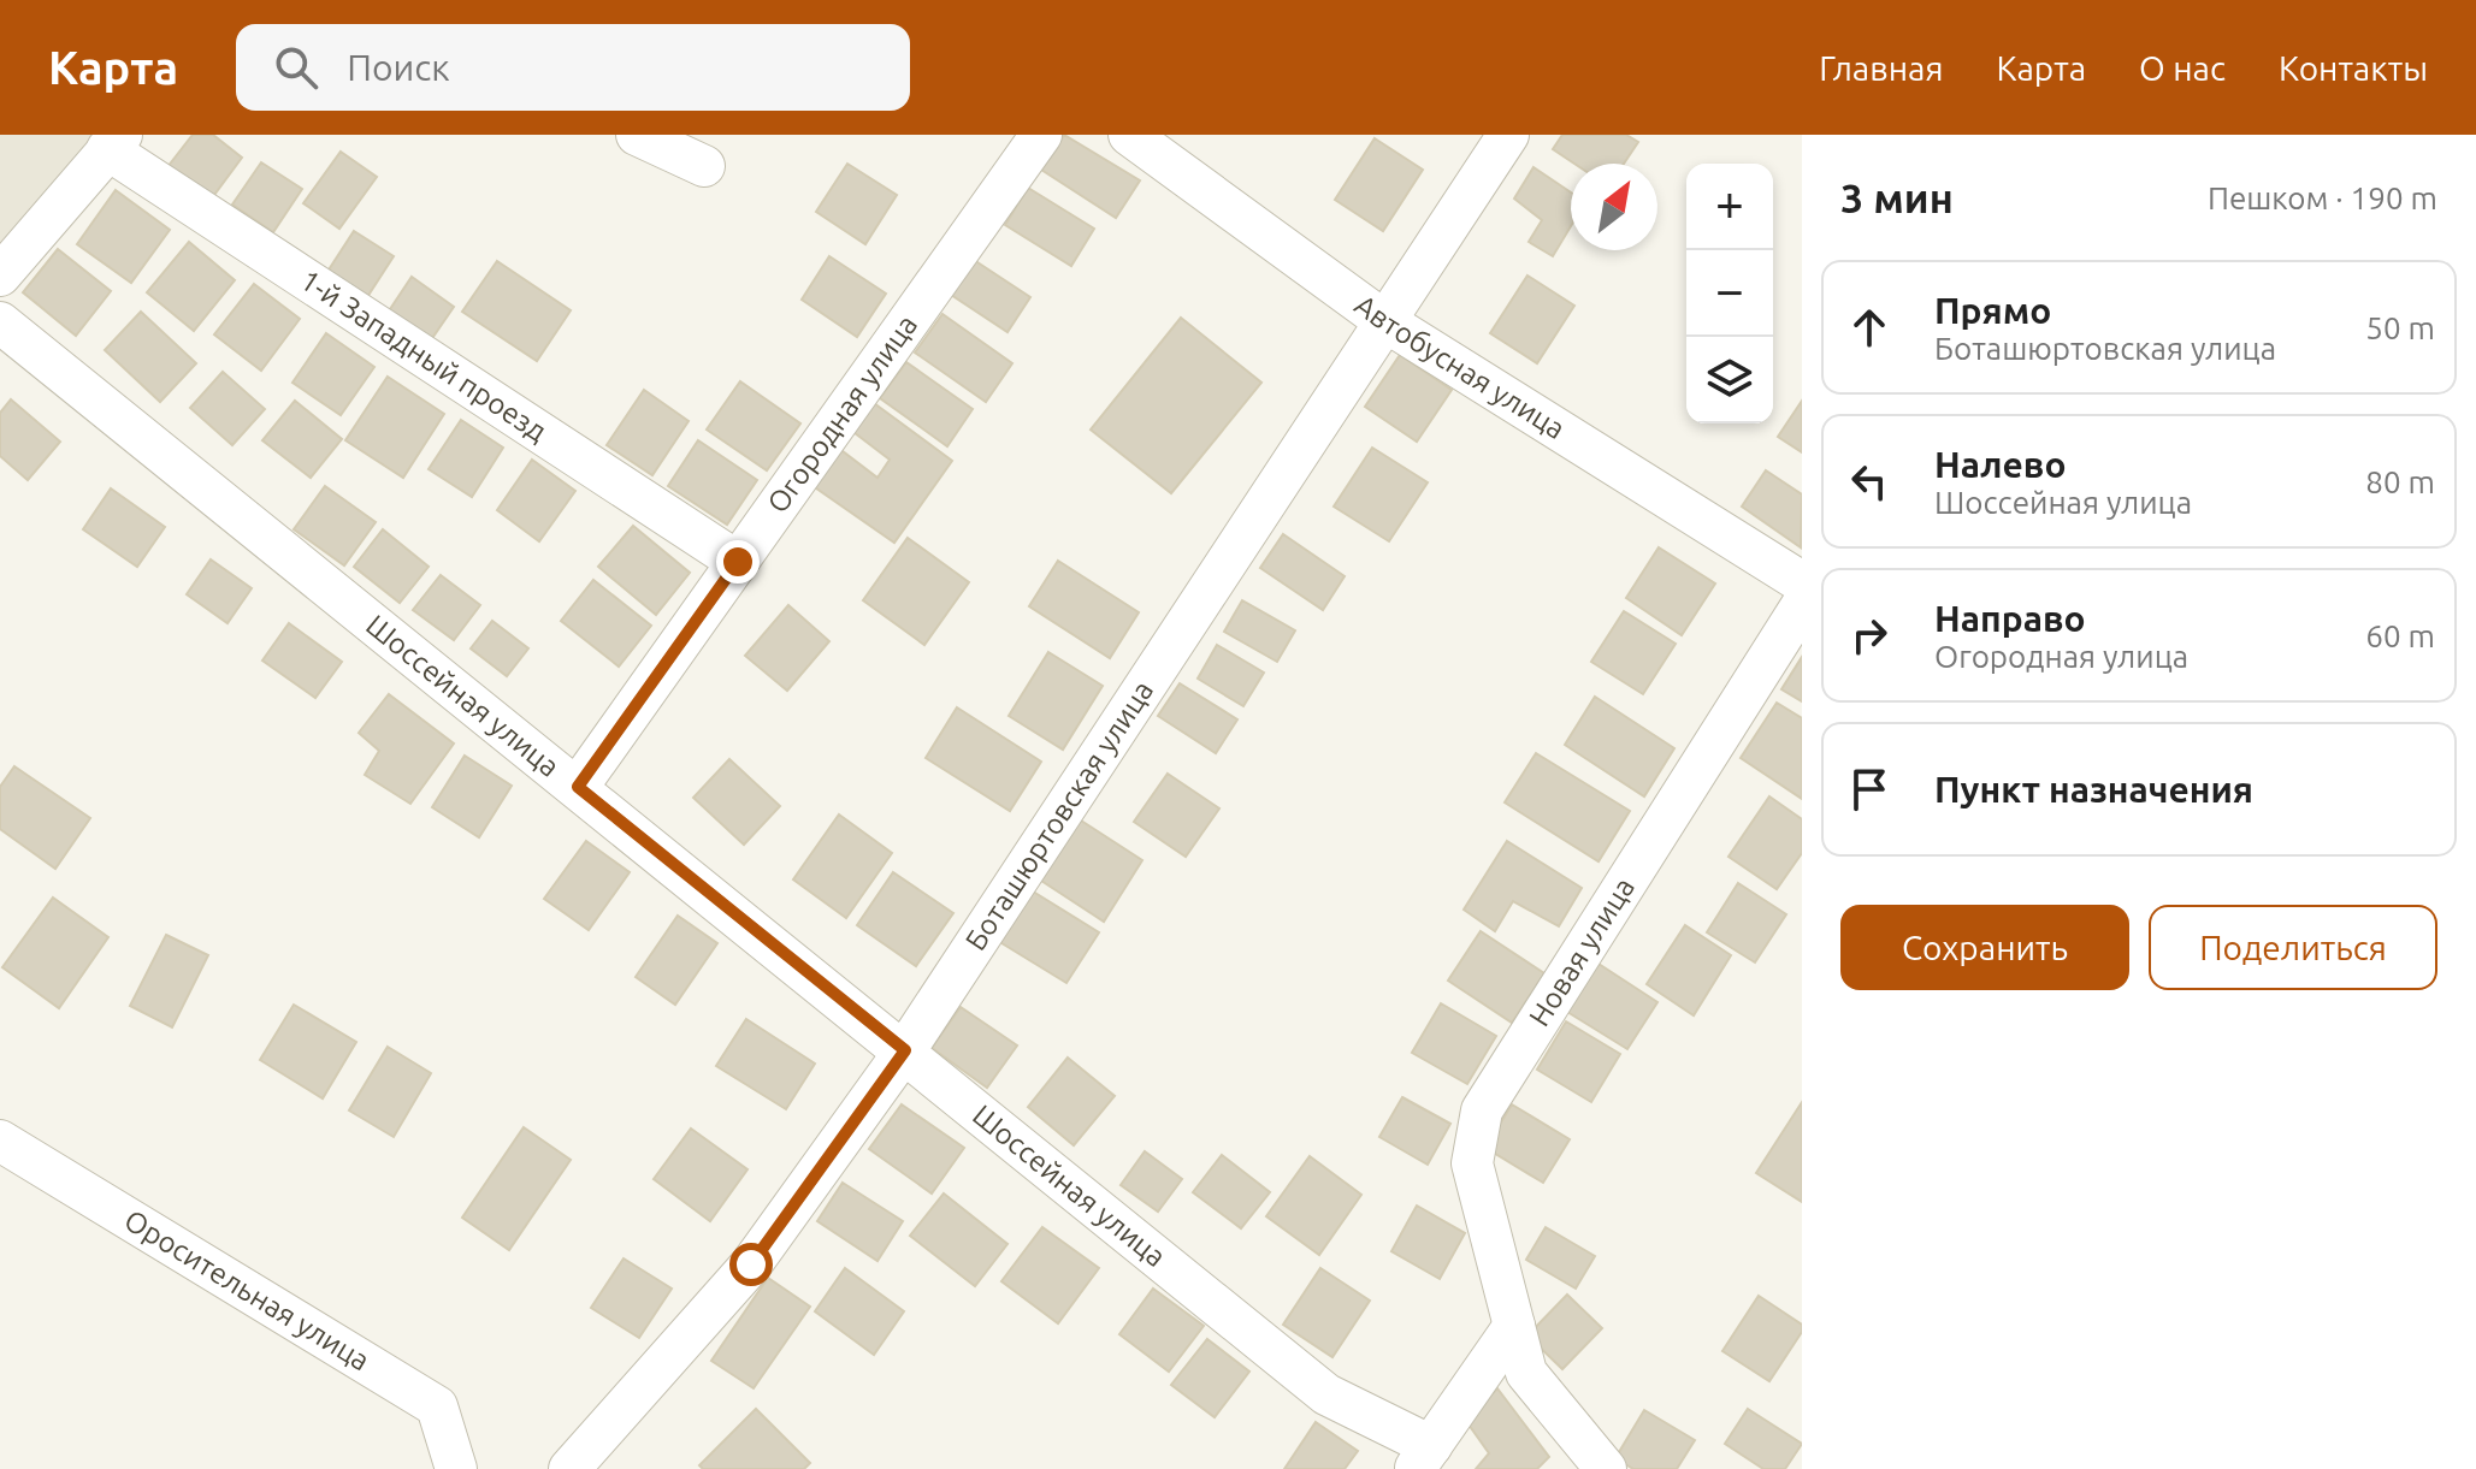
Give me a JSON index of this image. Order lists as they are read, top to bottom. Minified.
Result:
{"streets":{"street":["1-й Западный проезд","Автобусная улица","Огородная улица","Шоссейная улица","Боташюртовская улица","Новая улица","Оросительная улица"]},"crossings":[["1-й Западный проезд","Огородная улица"],["Автобусная улица","Боташюртовская улица"],["Огородная улица","Шоссейная улица"],["Шоссейная улица","Боташюртовская улица"]],"north":"top right","page":{"header":"Карта","search":"Поиск","nav":["Главная","Карта","О нас","Контакты"],"heading":["3 мин","Пешком · 190 m"],"map_buttons":["+","−"],"list":[["Прямо","Боташюртовская улица","50 m"],["Налево","Шоссейная улица","80 m"],["Направо","Огородная улица","60 m"],"Пункт назначения"],"buttons":["Сохранить","Поделиться"]}}
